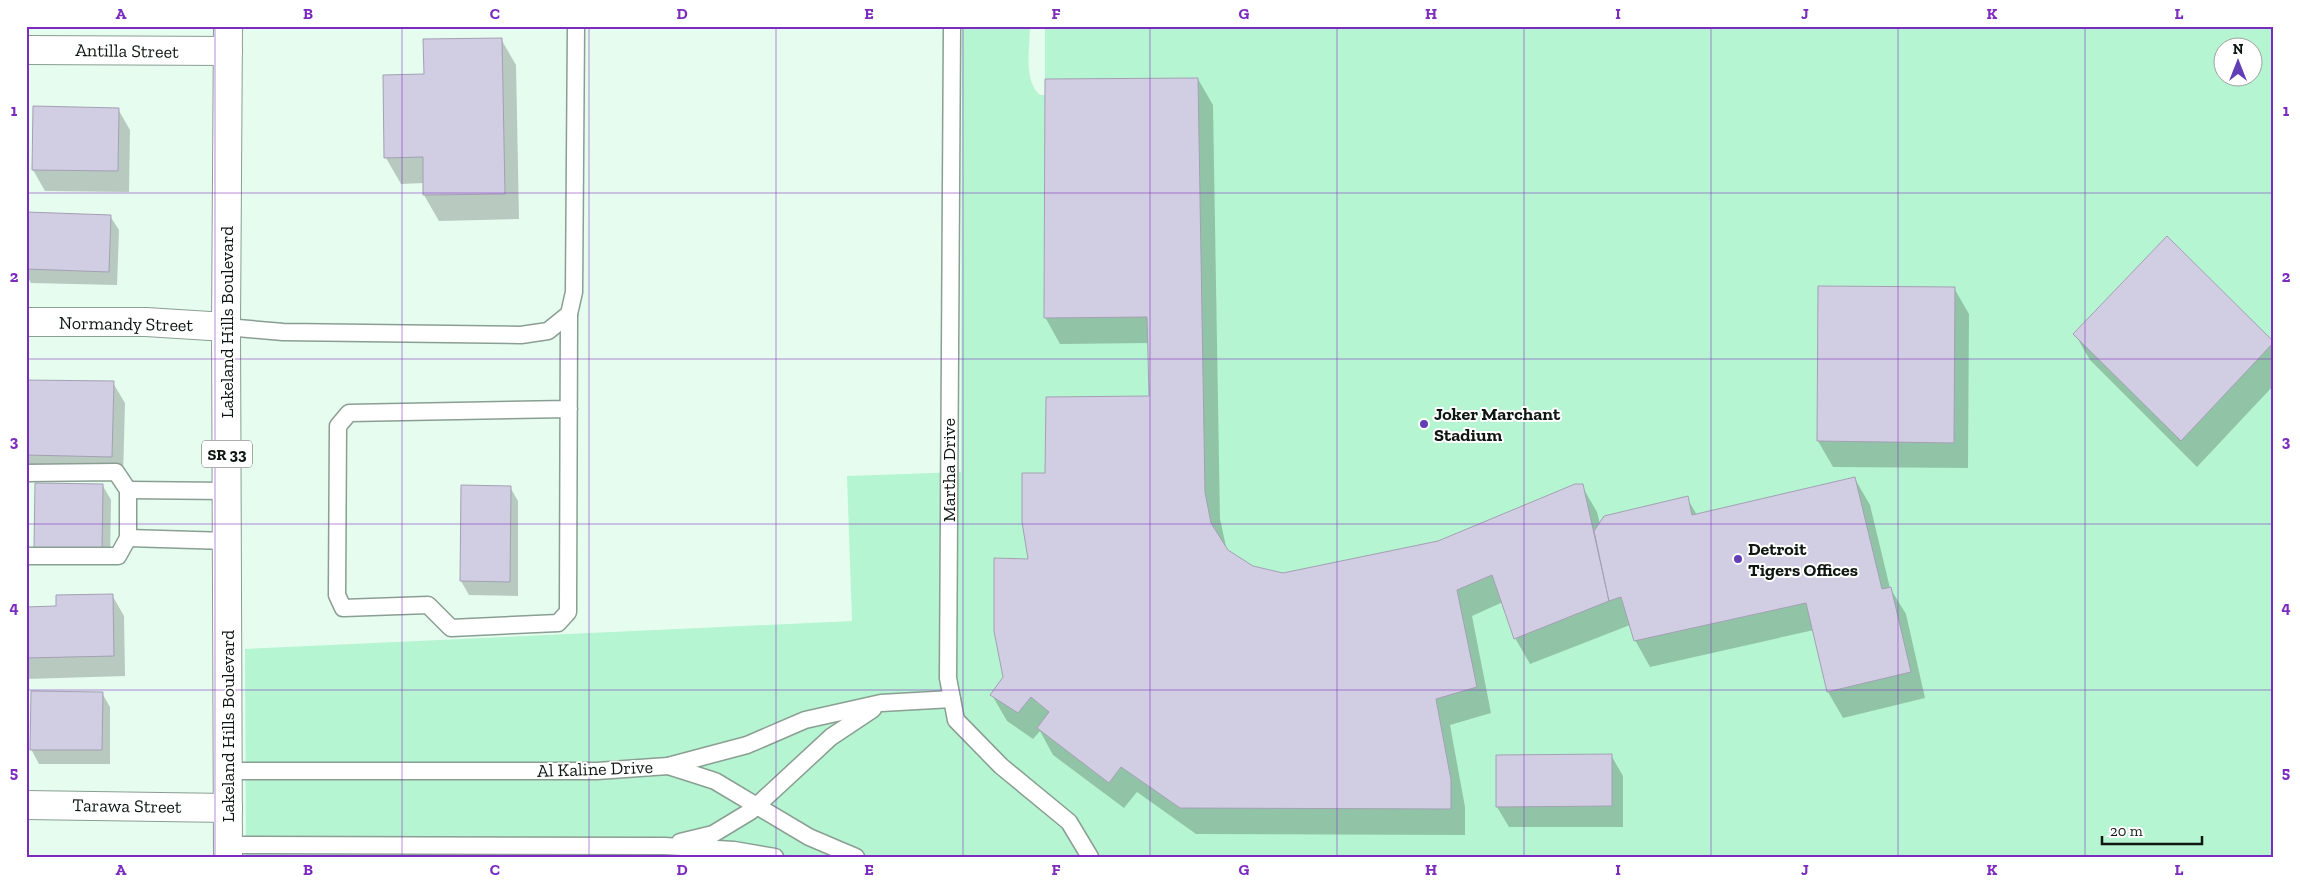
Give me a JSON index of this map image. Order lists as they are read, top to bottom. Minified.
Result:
{"streets":{"main road":["Antilla Street","Lakeland Hills Boulevard","Normandy Street","SR 33","Tarawa Street"],"lane":["Martha Drive","Al Kaline Drive"]},"crossings":[["Antilla Street","Lakeland Hills Boulevard"],["Lakeland Hills Boulevard","Normandy Street"],["Lakeland Hills Boulevard","Al Kaline Drive"],["Lakeland Hills Boulevard","Tarawa Street"],["Martha Drive","Al Kaline Drive"]],"places":["Joker Marchant Stadium","Detroit Tigers Offices"],"scale_bar":"20 m","north":"top","grid":{"columns":["A","B","C","D","E","F","G","H","I","J","K","L"],"rows":["1","2","3","4","5"]}}
